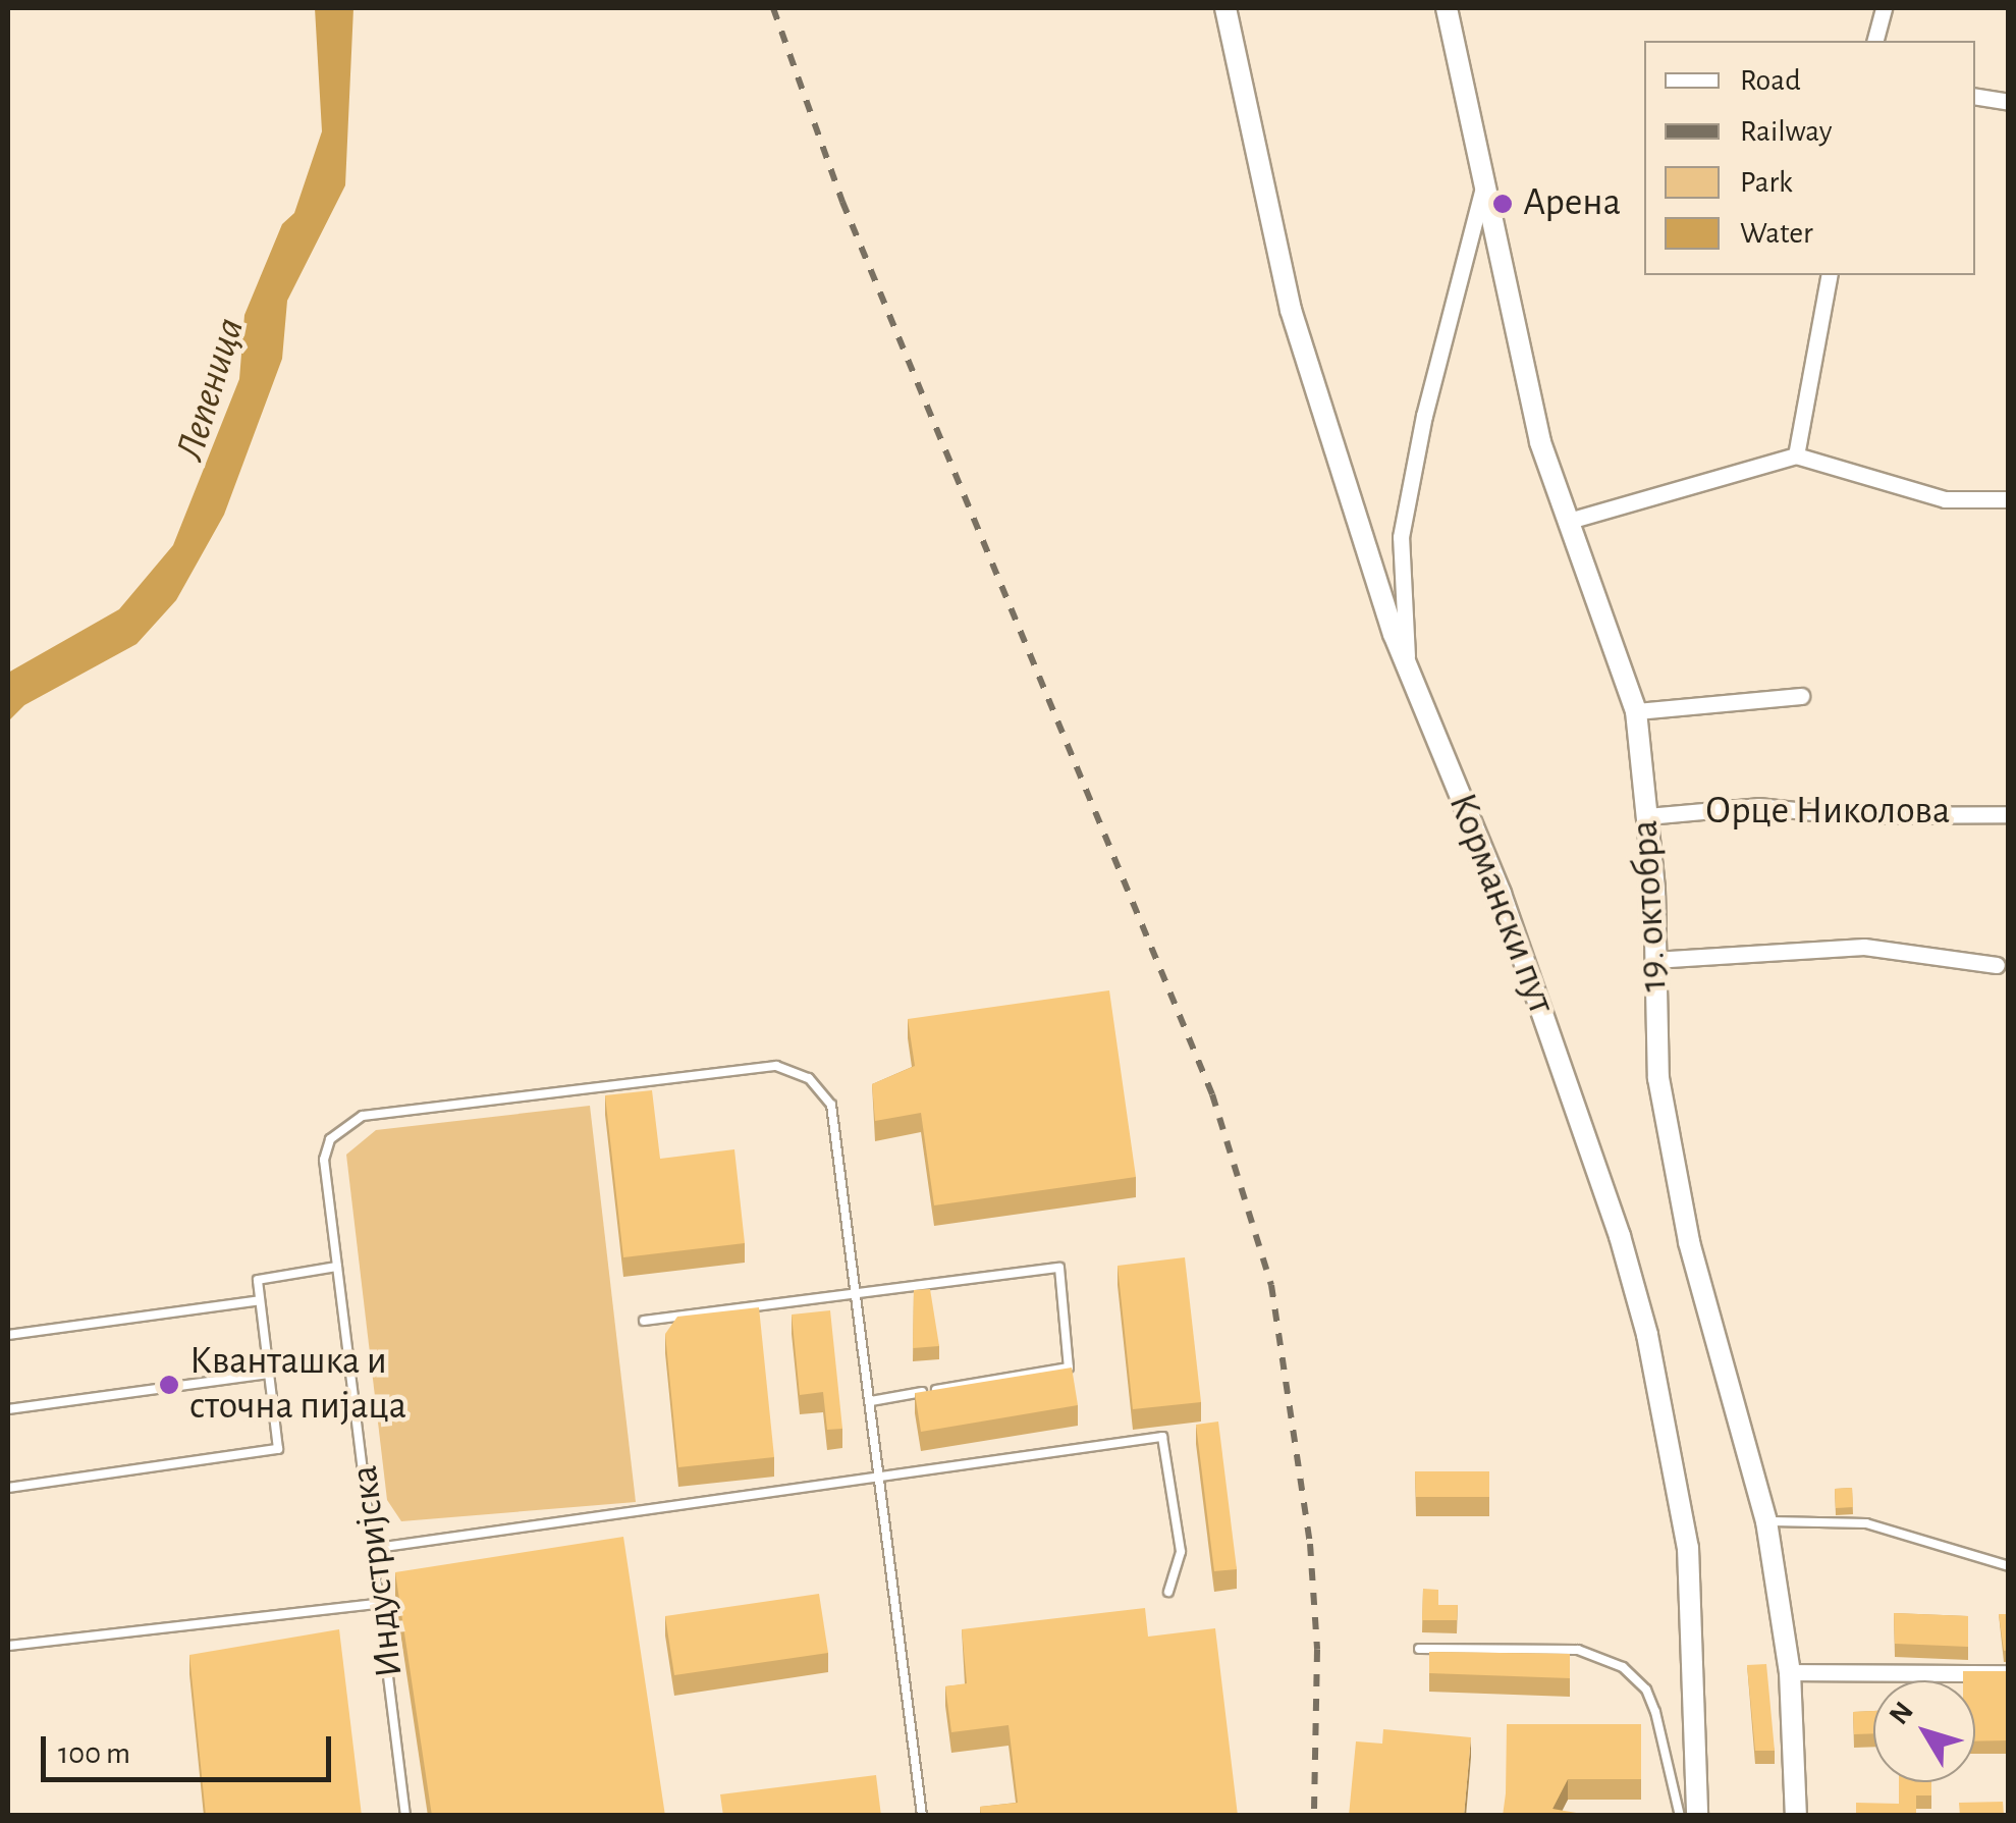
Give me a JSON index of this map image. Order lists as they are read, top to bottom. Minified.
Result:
{"streets":{"street":["Орце Николова","Кормански пут","19. октобра"],"lane":["Индустријска"]},"crossings":[["Орце Николова","19. октобра"]],"water":["Лепеница"],"places":["Арена","Кванташка и сточна пијаца"],"legend":["Road","Railway","Park","Water"],"scale_bar":"100 m","north":"top left"}
